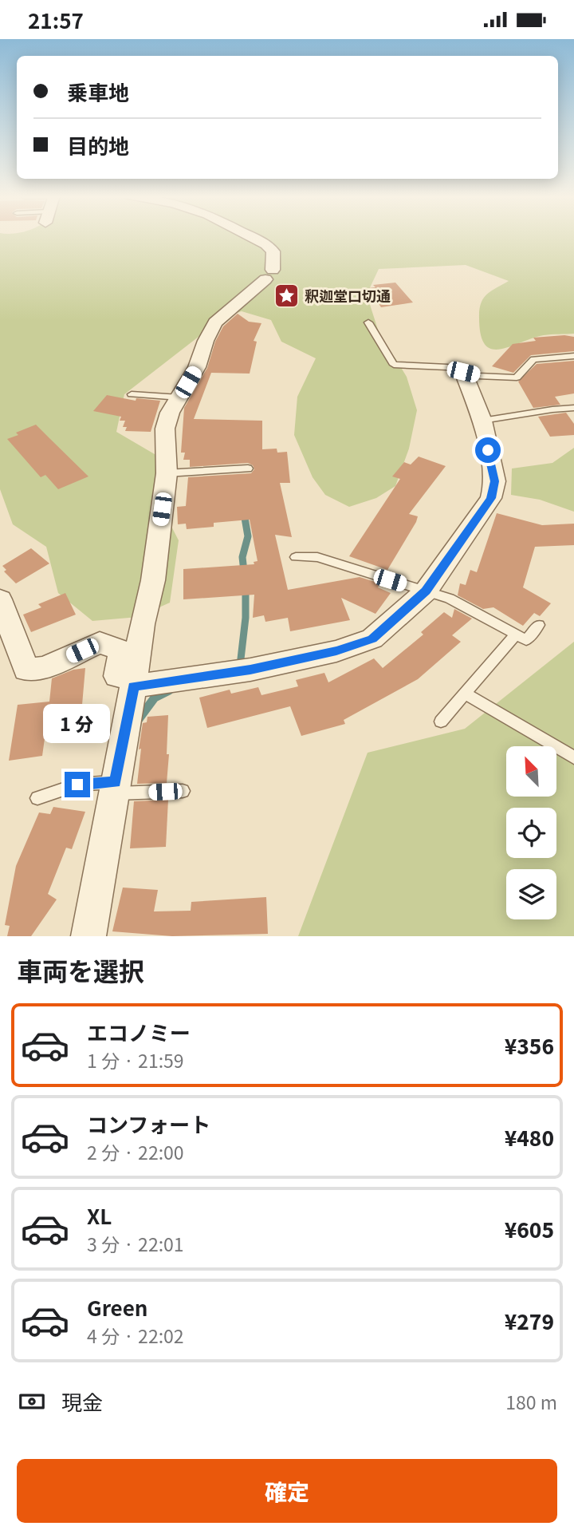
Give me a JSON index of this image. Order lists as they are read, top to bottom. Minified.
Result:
{"places":{"place":["釈迦堂口切通"]},"north":"top left","page":{"status":"21:57","banner":["乗車地","目的地"],"bubble":"1 分","heading":"車両を選択","list":[{"name":"エコノミー","note":"1 分 · 21:59","value":"¥356"},{"name":"コンフォート","note":"2 分 · 22:00","value":"¥480"},{"name":"XL","note":"3 分 · 22:01","value":"¥605"},{"name":"Green","note":"4 分 · 22:02","value":"¥279"}],"pay":["現金","180 m"],"buttons":"確定"}}
